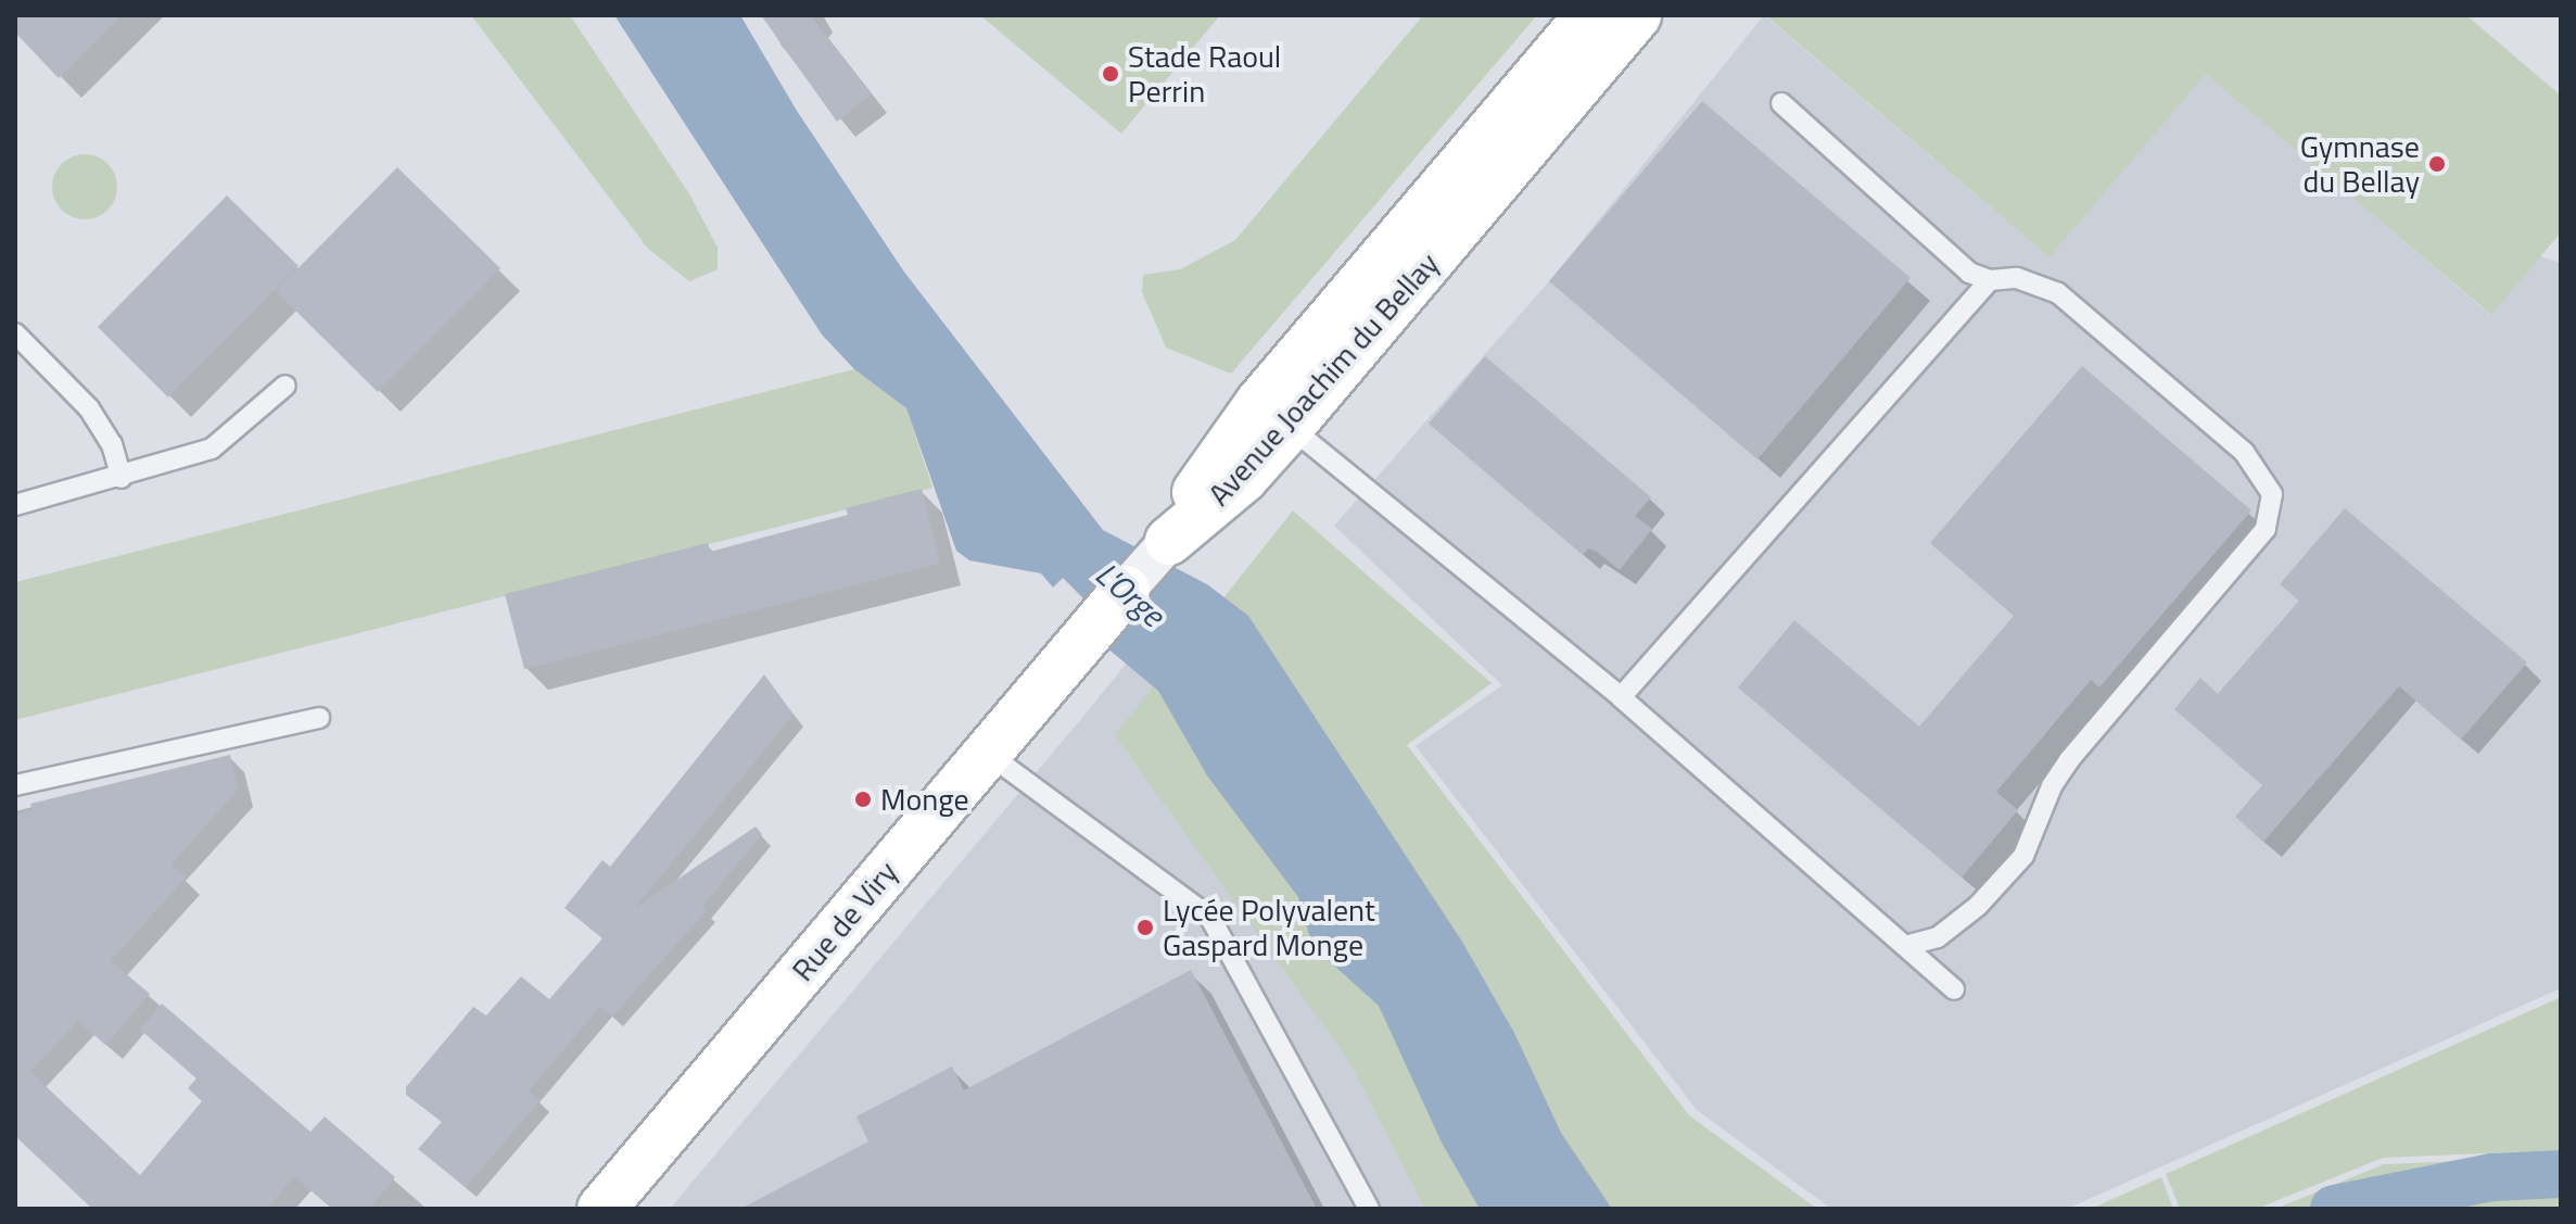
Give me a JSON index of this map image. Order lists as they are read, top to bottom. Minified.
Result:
{"streets":{"street":["Avenue Joachim du Bellay","Rue de Viry"]},"water":["L'Orge"],"places":["Stade Raoul Perrin","Gymnase du Bellay","Monge","Lycée Polyvalent Gaspard Monge"]}
